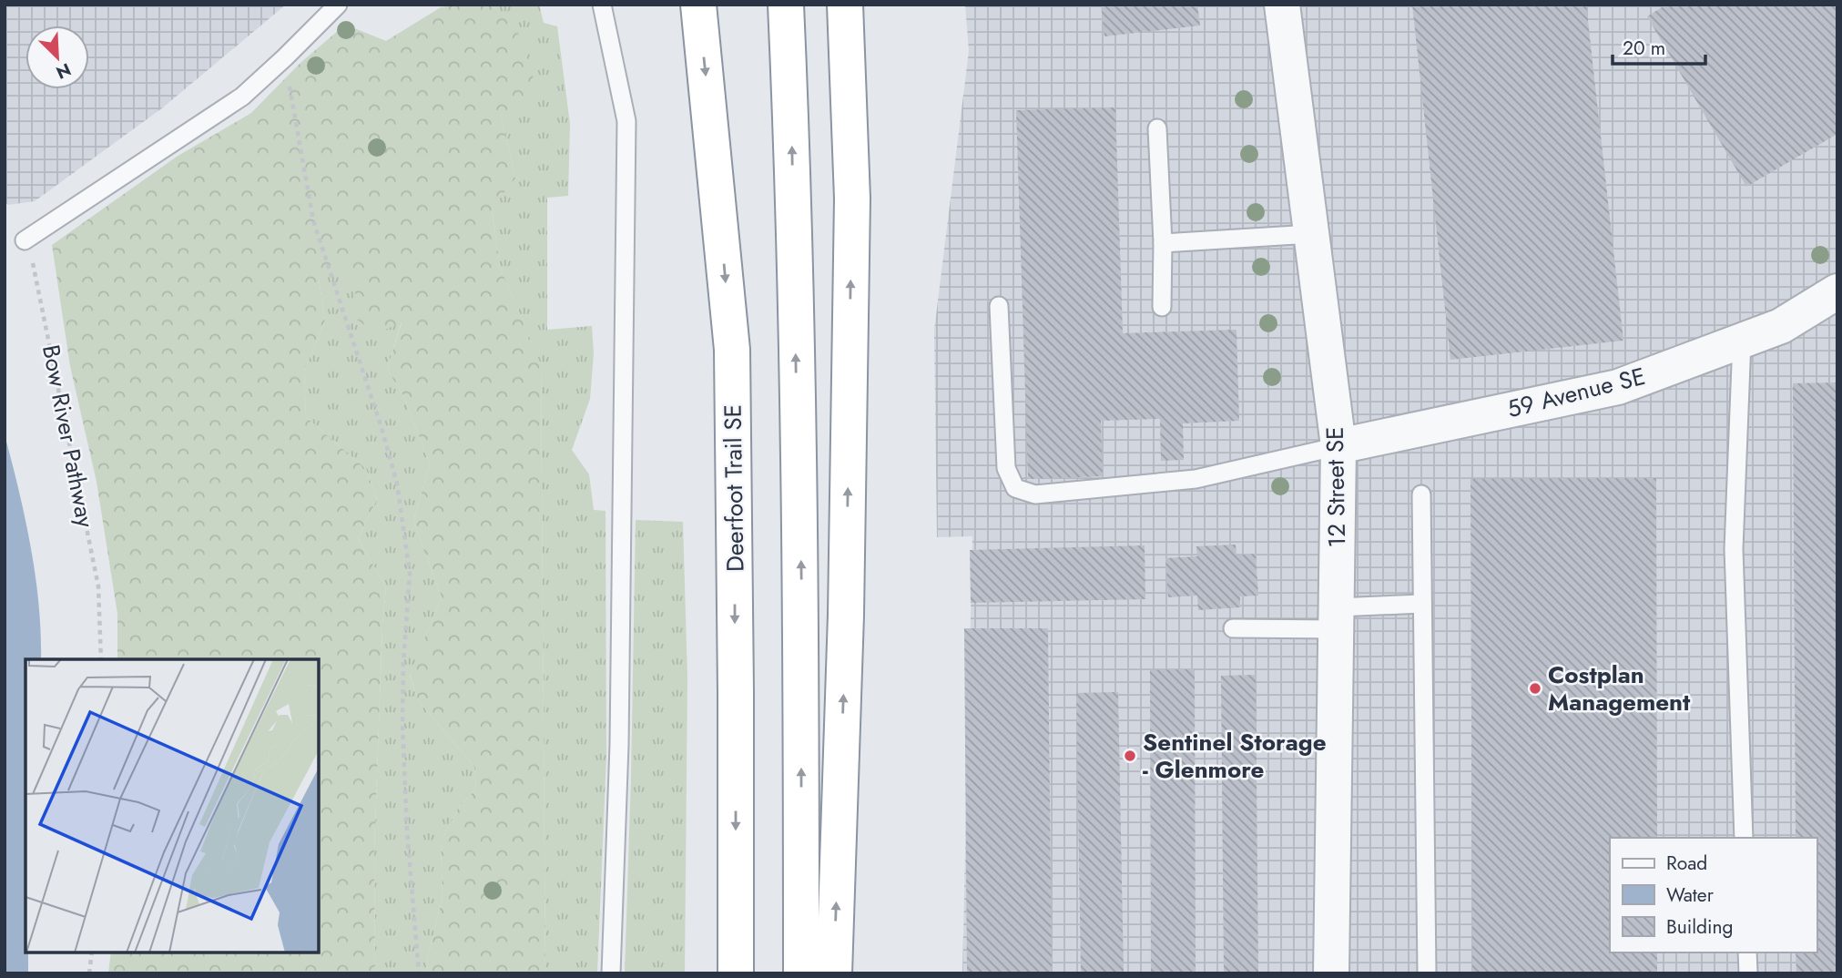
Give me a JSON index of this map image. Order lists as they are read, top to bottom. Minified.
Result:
{"streets":{"highway":["Deerfoot Trail SE"],"street":["59 Avenue SE","12 Street SE"],"path":["Bow River Pathway"]},"crossings":[["59 Avenue SE","12 Street SE"]],"places":["Costplan Management","Sentinel Storage - Glenmore"],"legend":["Road","Water","Building"],"scale_bar":"20 m","north":"bottom right"}
